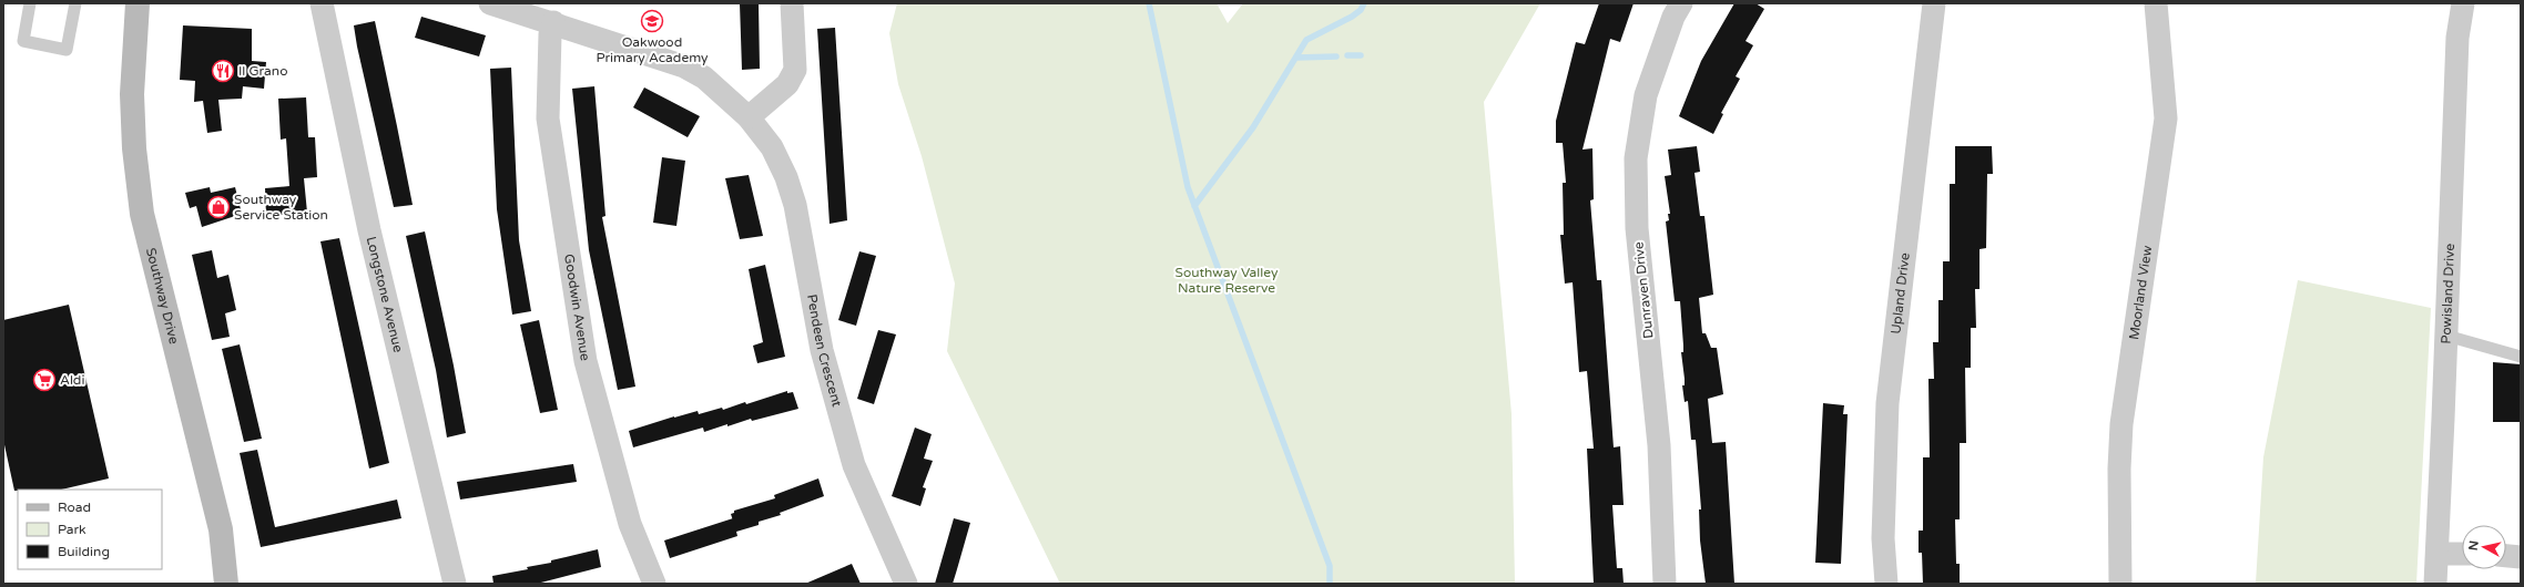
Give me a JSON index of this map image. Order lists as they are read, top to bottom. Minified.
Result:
{"streets":{"street":["Dunraven Drive","Upland Drive","Moorland View","Powisland Drive","Longstone Avenue","Southway Drive","Goodwin Avenue","Pendeen Crescent"]},"crossings":[["Goodwin Avenue","Pendeen Crescent"]],"parks":["Southway Valley Nature Reserve"],"places":{"school or university":["Oakwood Primary Academy"],"restaurant":["Il Grano"],"shop":["Southway Service Station"],"supermarket":["Aldi"]},"legend":["Road","Park","Building"],"north":"left"}
